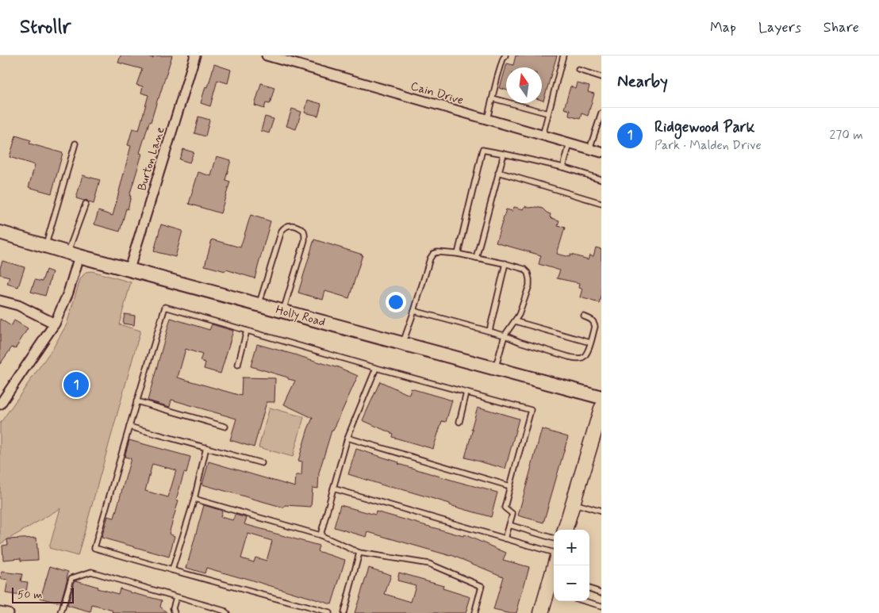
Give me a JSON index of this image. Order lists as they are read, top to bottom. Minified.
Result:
{"streets":{"main road":["Holly Road"],"street":["Cain Drive","Burton Lane"]},"crossings":[["Burton Lane","Holly Road"]],"scale_bar":"50 m","north":"top","page":{"header":"Strollr","nav":["Map","Layers","Share"],"heading":"Nearby","list":[{"mark":"1","name":"Ridgewood Park","note":"Park · Malden Drive","value":"270 m"}],"pins":"1","map_buttons":["+","−"],"scale":"50 m"}}
